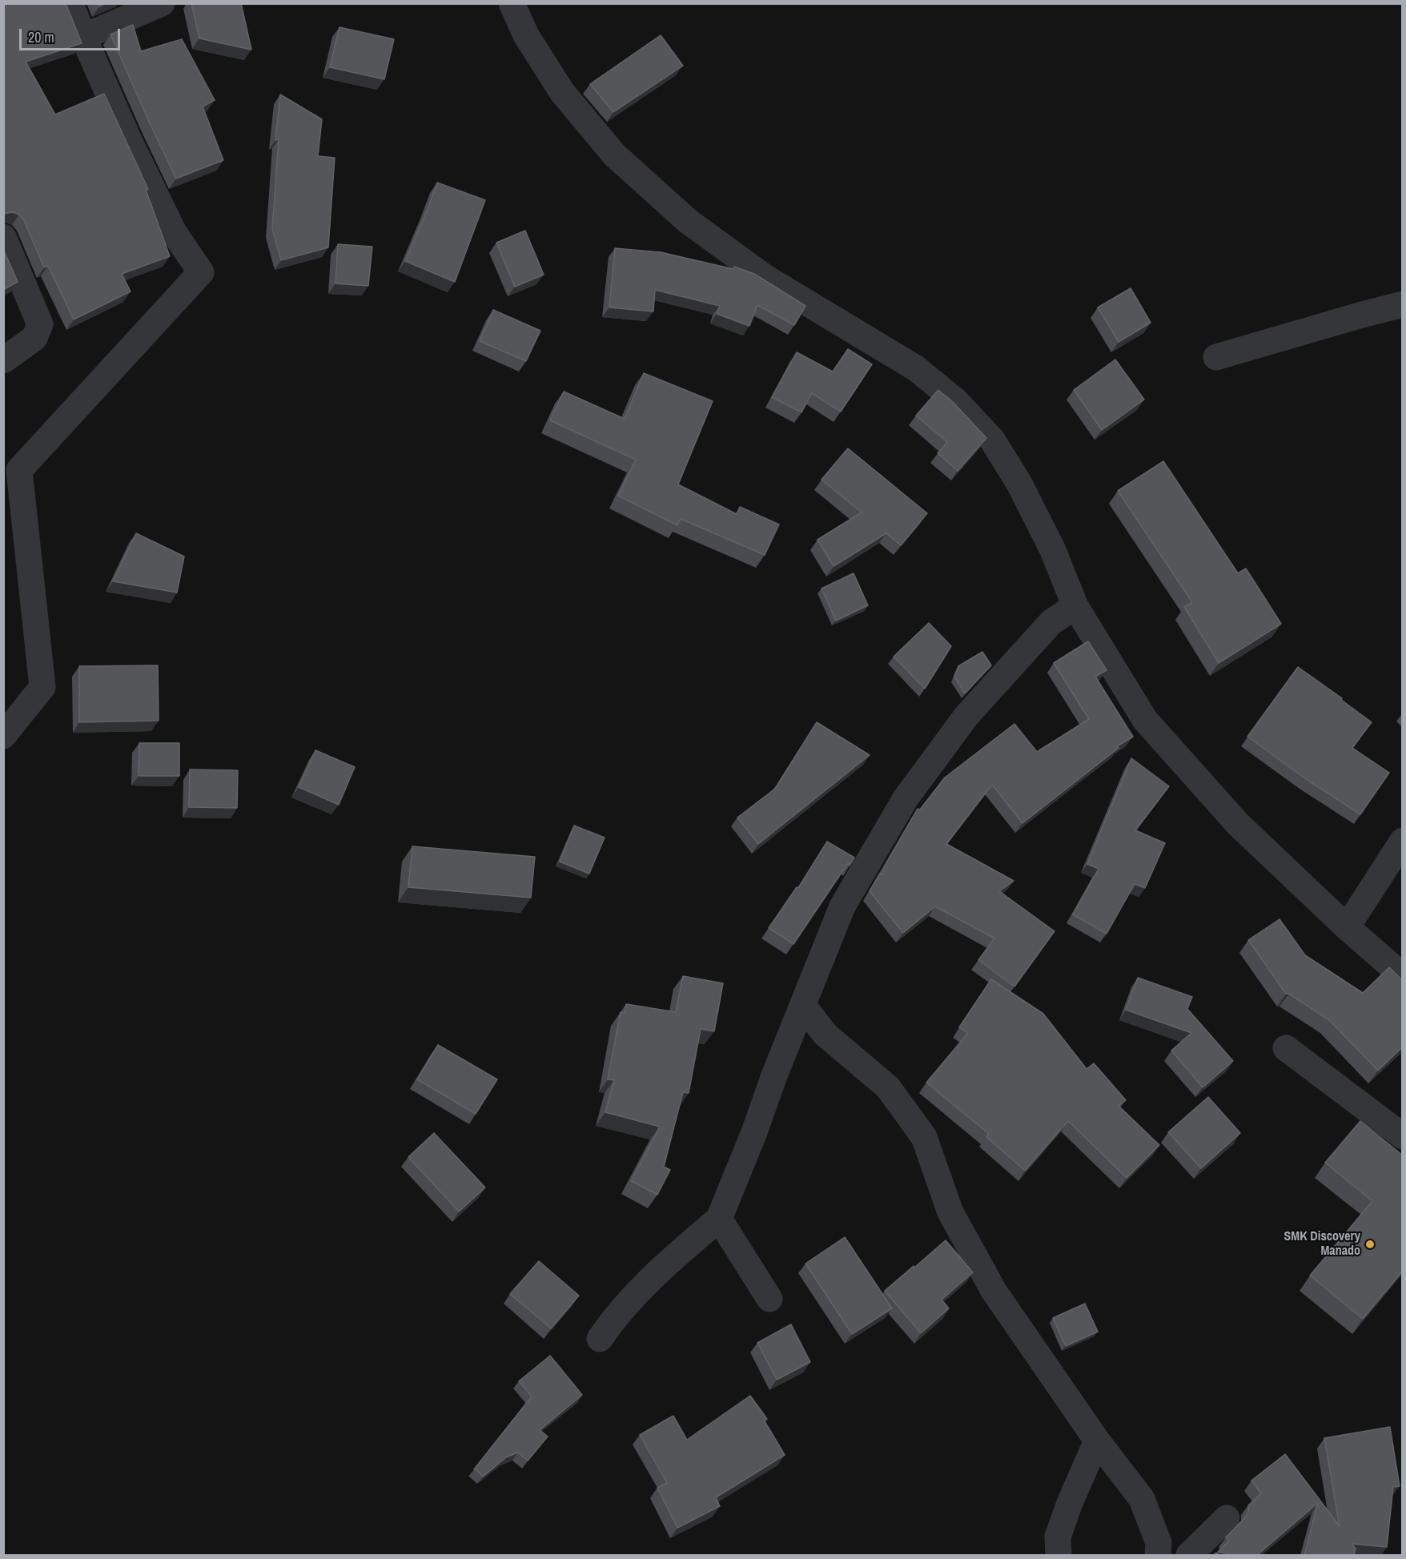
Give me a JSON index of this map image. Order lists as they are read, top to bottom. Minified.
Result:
{"places":["SMK Discovery Manado"],"scale_bar":"20 m"}
